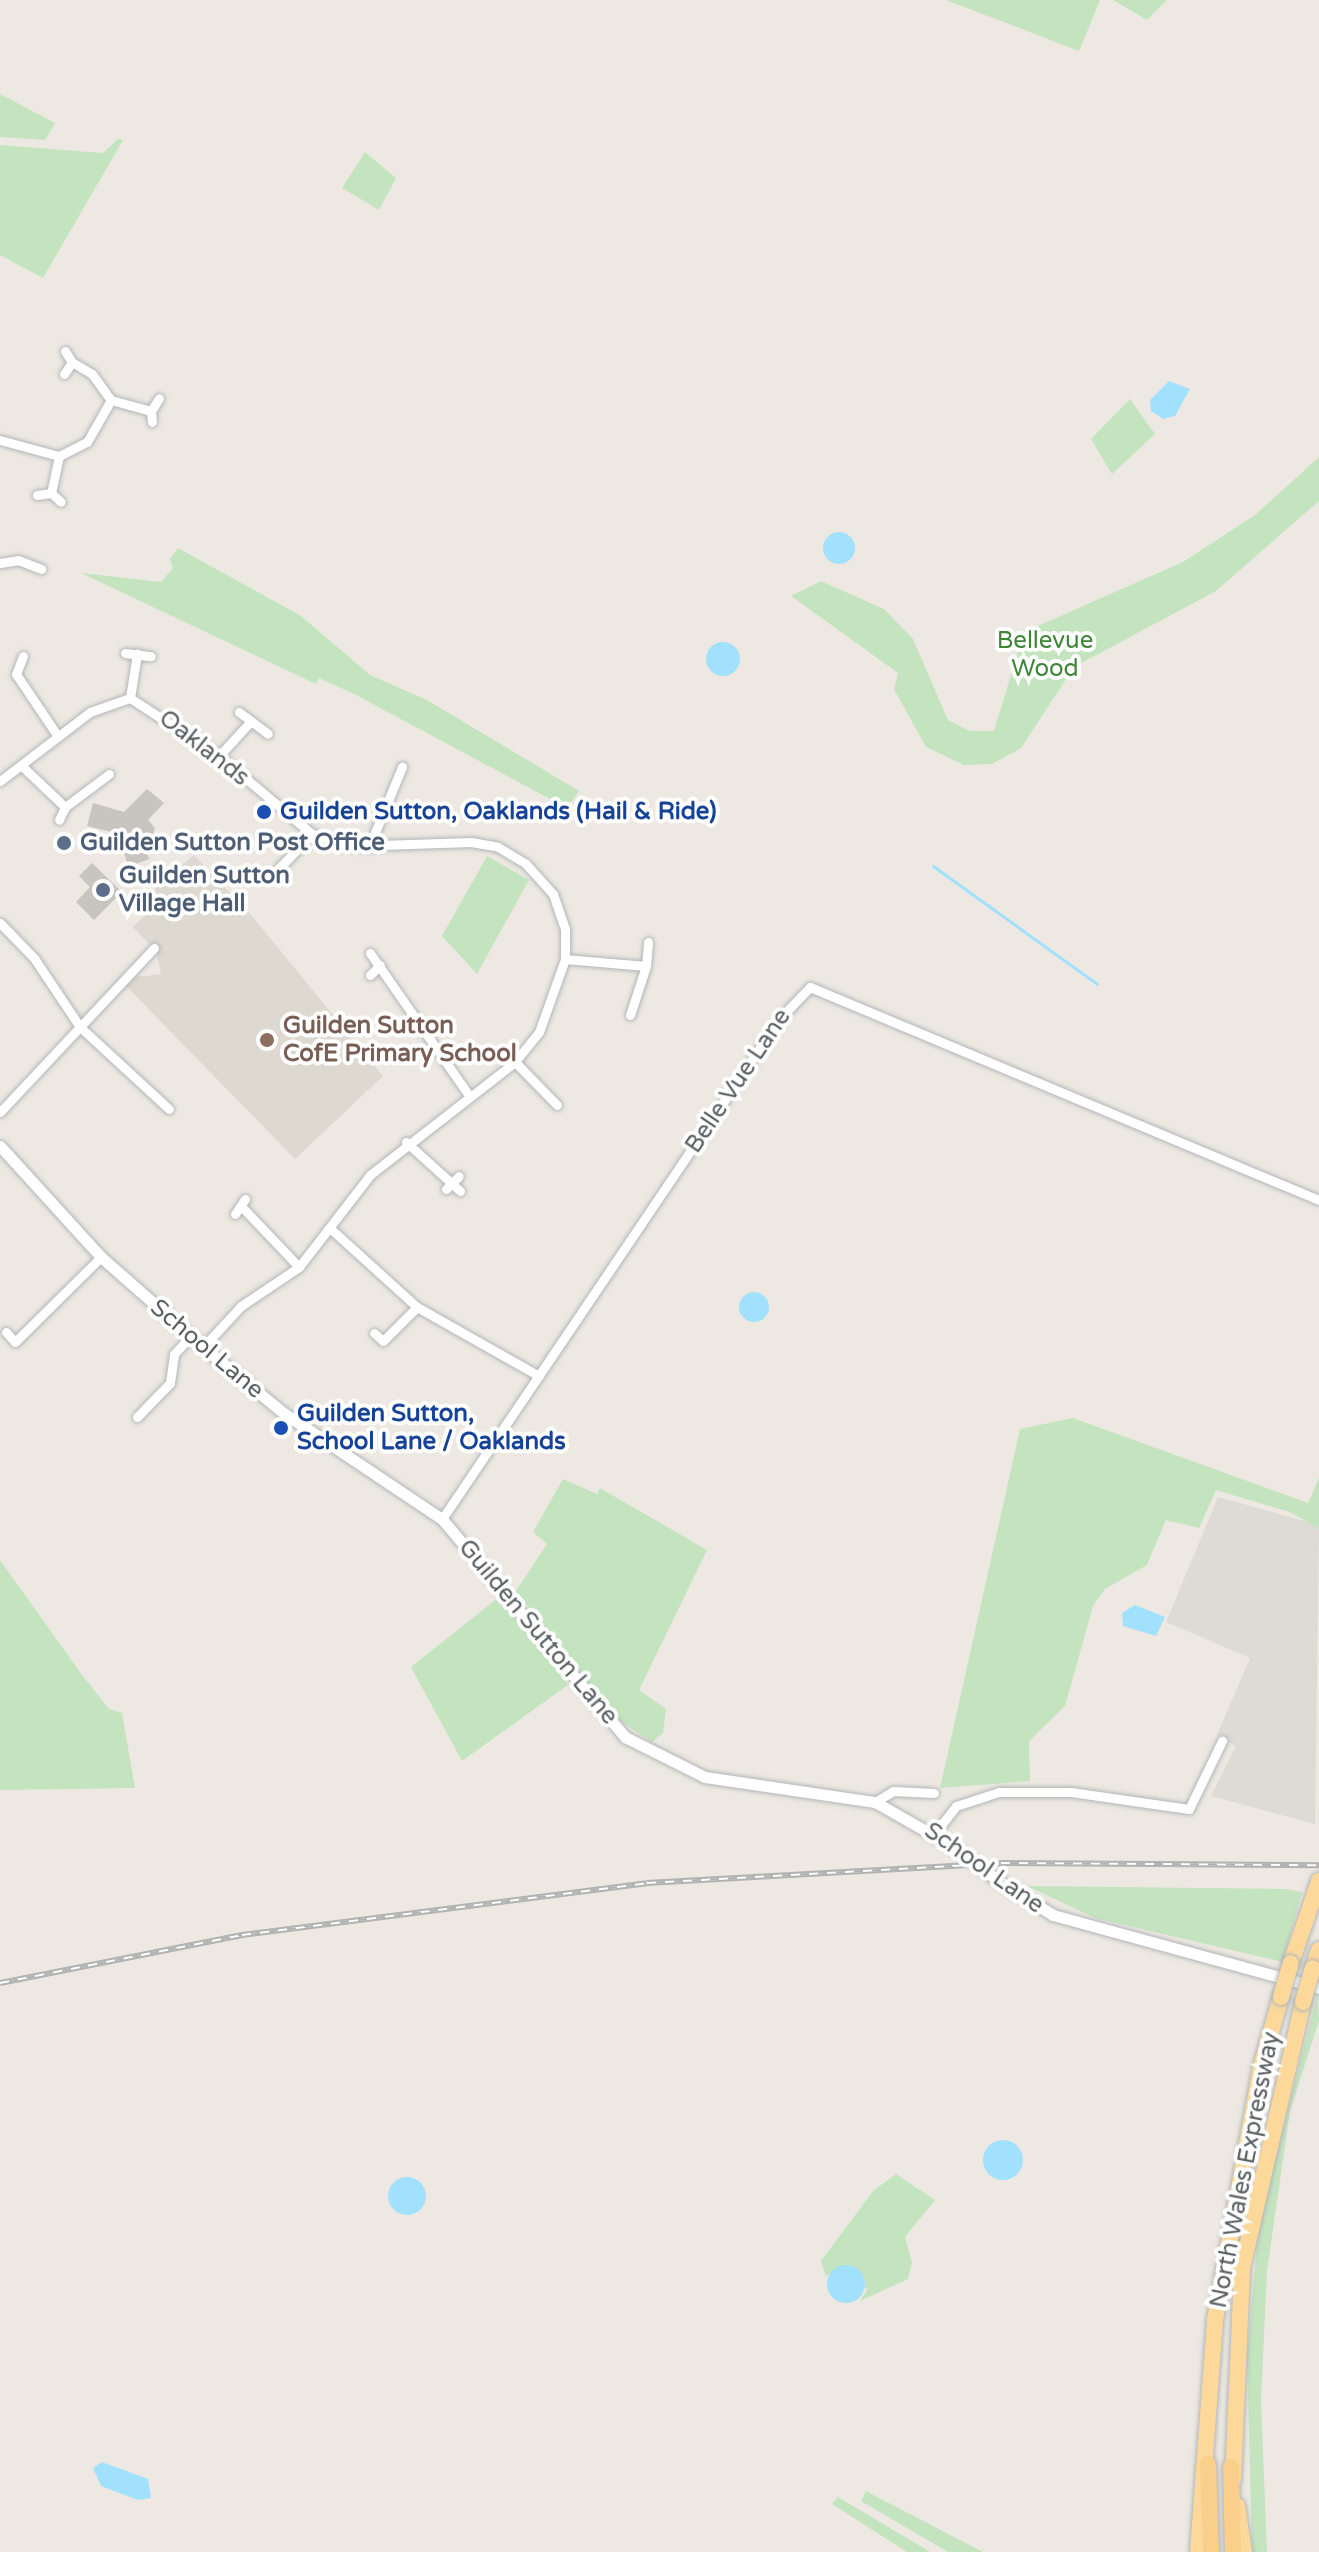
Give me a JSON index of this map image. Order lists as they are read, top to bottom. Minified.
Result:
{"streets":{"highway":["North Wales Expressway"],"street":["Oaklands","Belle Vue Lane","School Lane","Guilden Sutton Lane"]},"crossings":[["Oaklands","School Lane"],["Belle Vue Lane","School Lane"],["Belle Vue Lane","Guilden Sutton Lane"],["School Lane","Guilden Sutton Lane"]],"parks":["Bellevue Wood"],"places":["Guilden Sutton, Oaklands (Hail & Ride)","Guilden Sutton Post Office","Guilden Sutton Village Hall","Guilden Sutton CofE Primary School","Guilden Sutton, School Lane / Oaklands"]}
